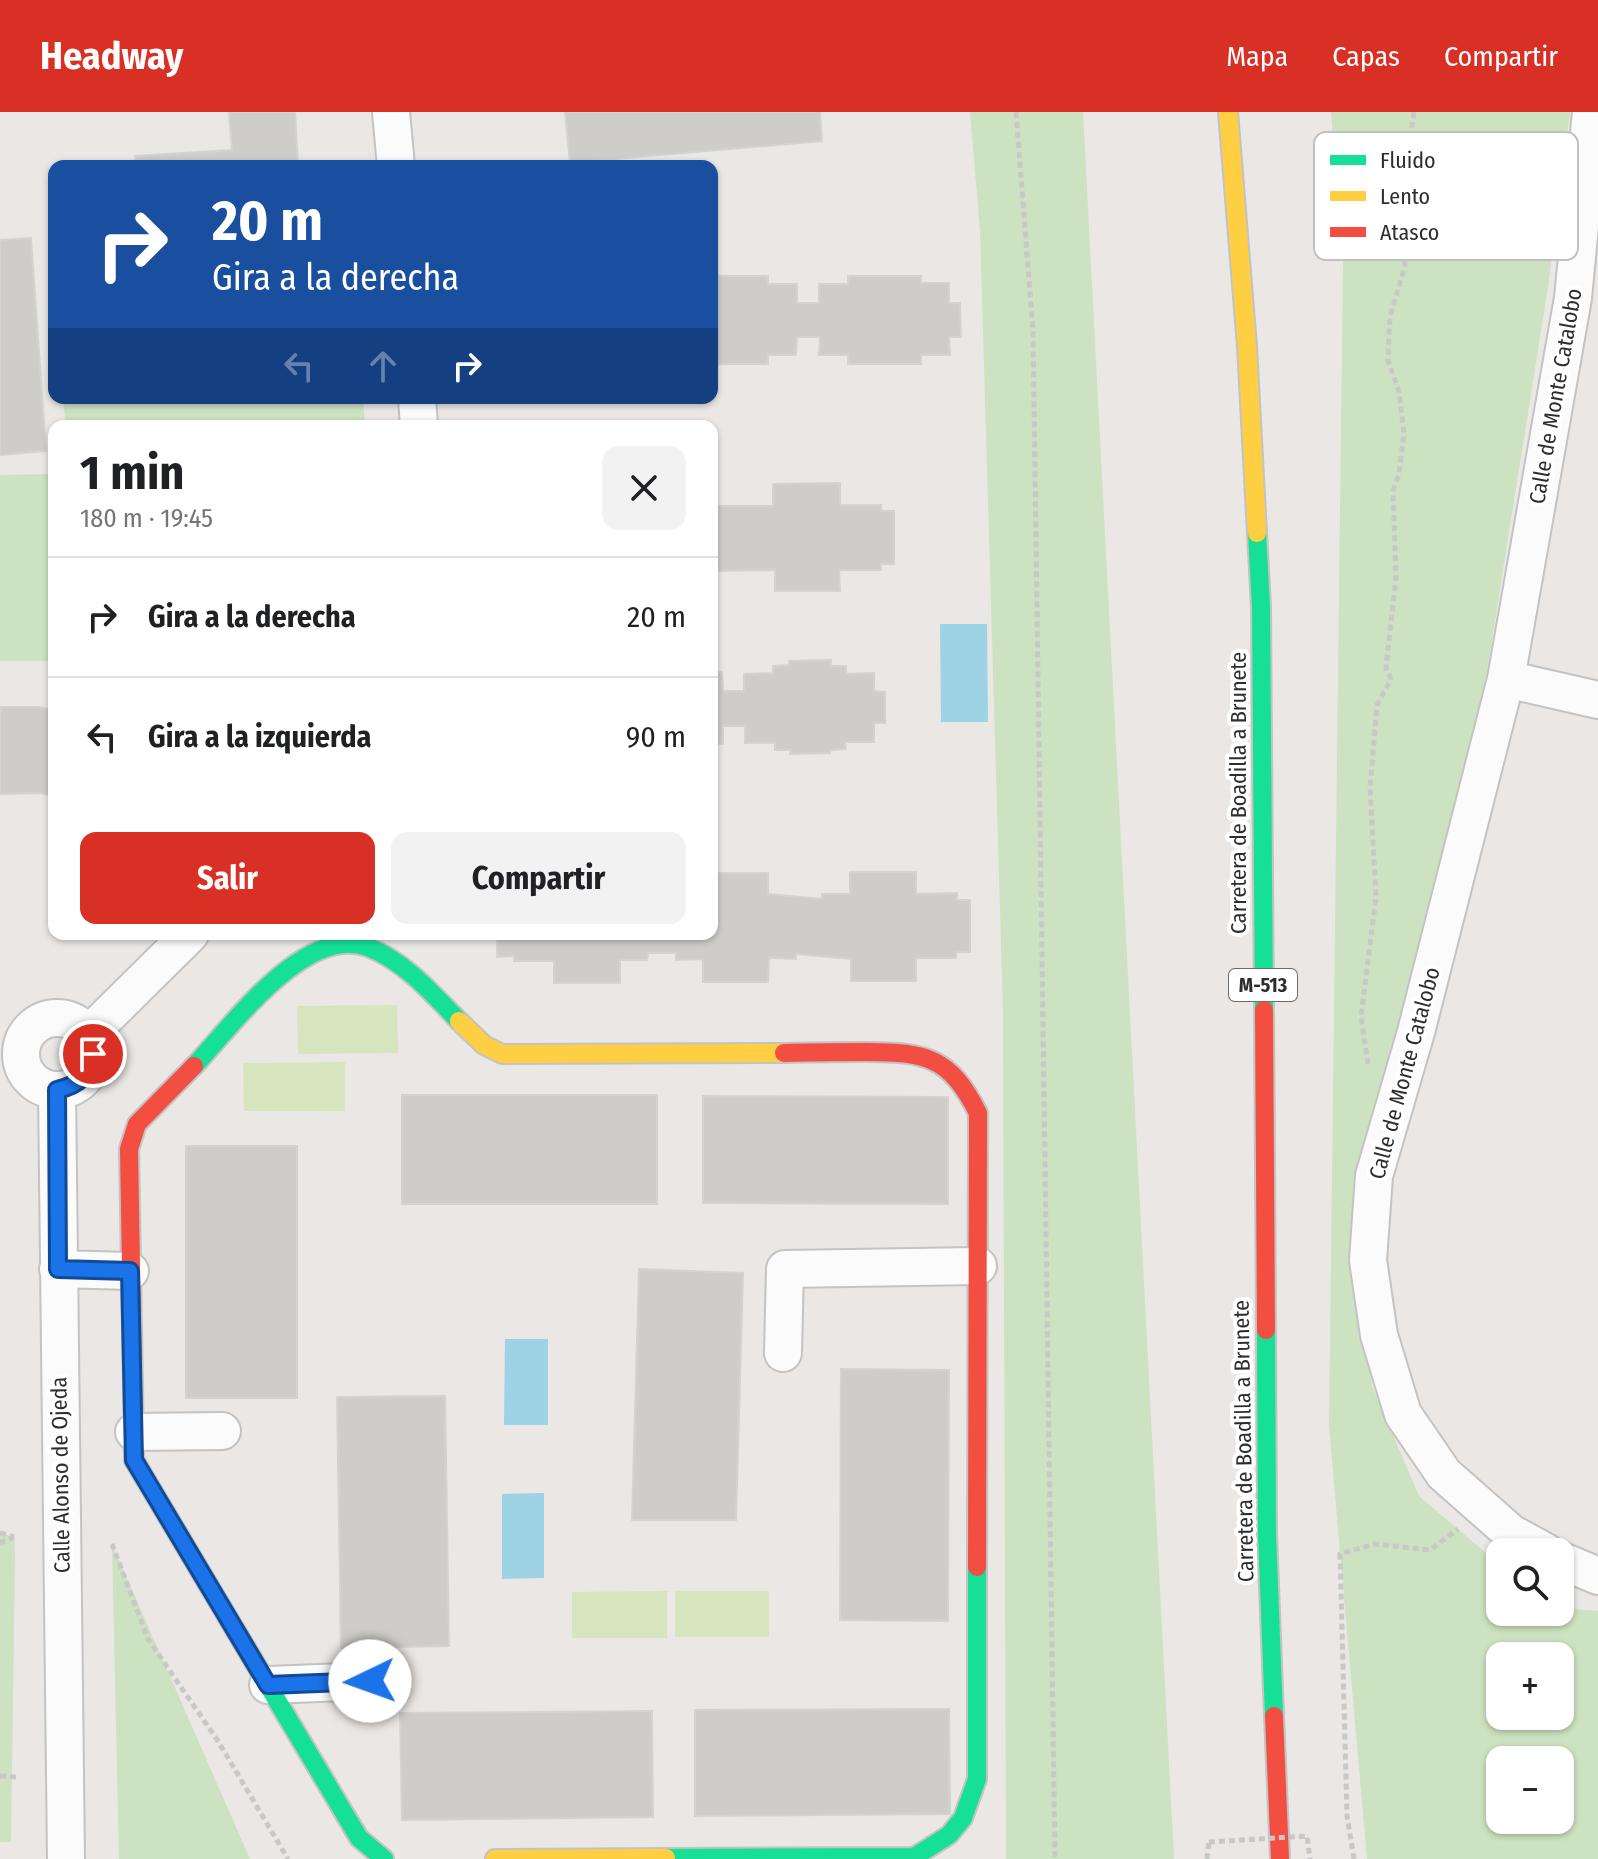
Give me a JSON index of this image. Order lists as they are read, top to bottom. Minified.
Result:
{"streets":{"street":["Calle de Monte Catalobo","Carretera de Boadilla a Brunete","M-513","Calle Alonso de Ojeda"]},"legend":["Fluido","Lento","Atasco"],"page":{"header":"Headway","nav":["Mapa","Capas","Compartir"],"turn":["20 m","Gira a la derecha"],"heading":["1 min","180 m · 19:45"],"list":[{"name":"Gira a la derecha","value":"20 m"},{"name":"Gira a la izquierda","value":"90 m"}],"buttons":["Salir","Compartir"],"map_buttons":["+","−"]}}
